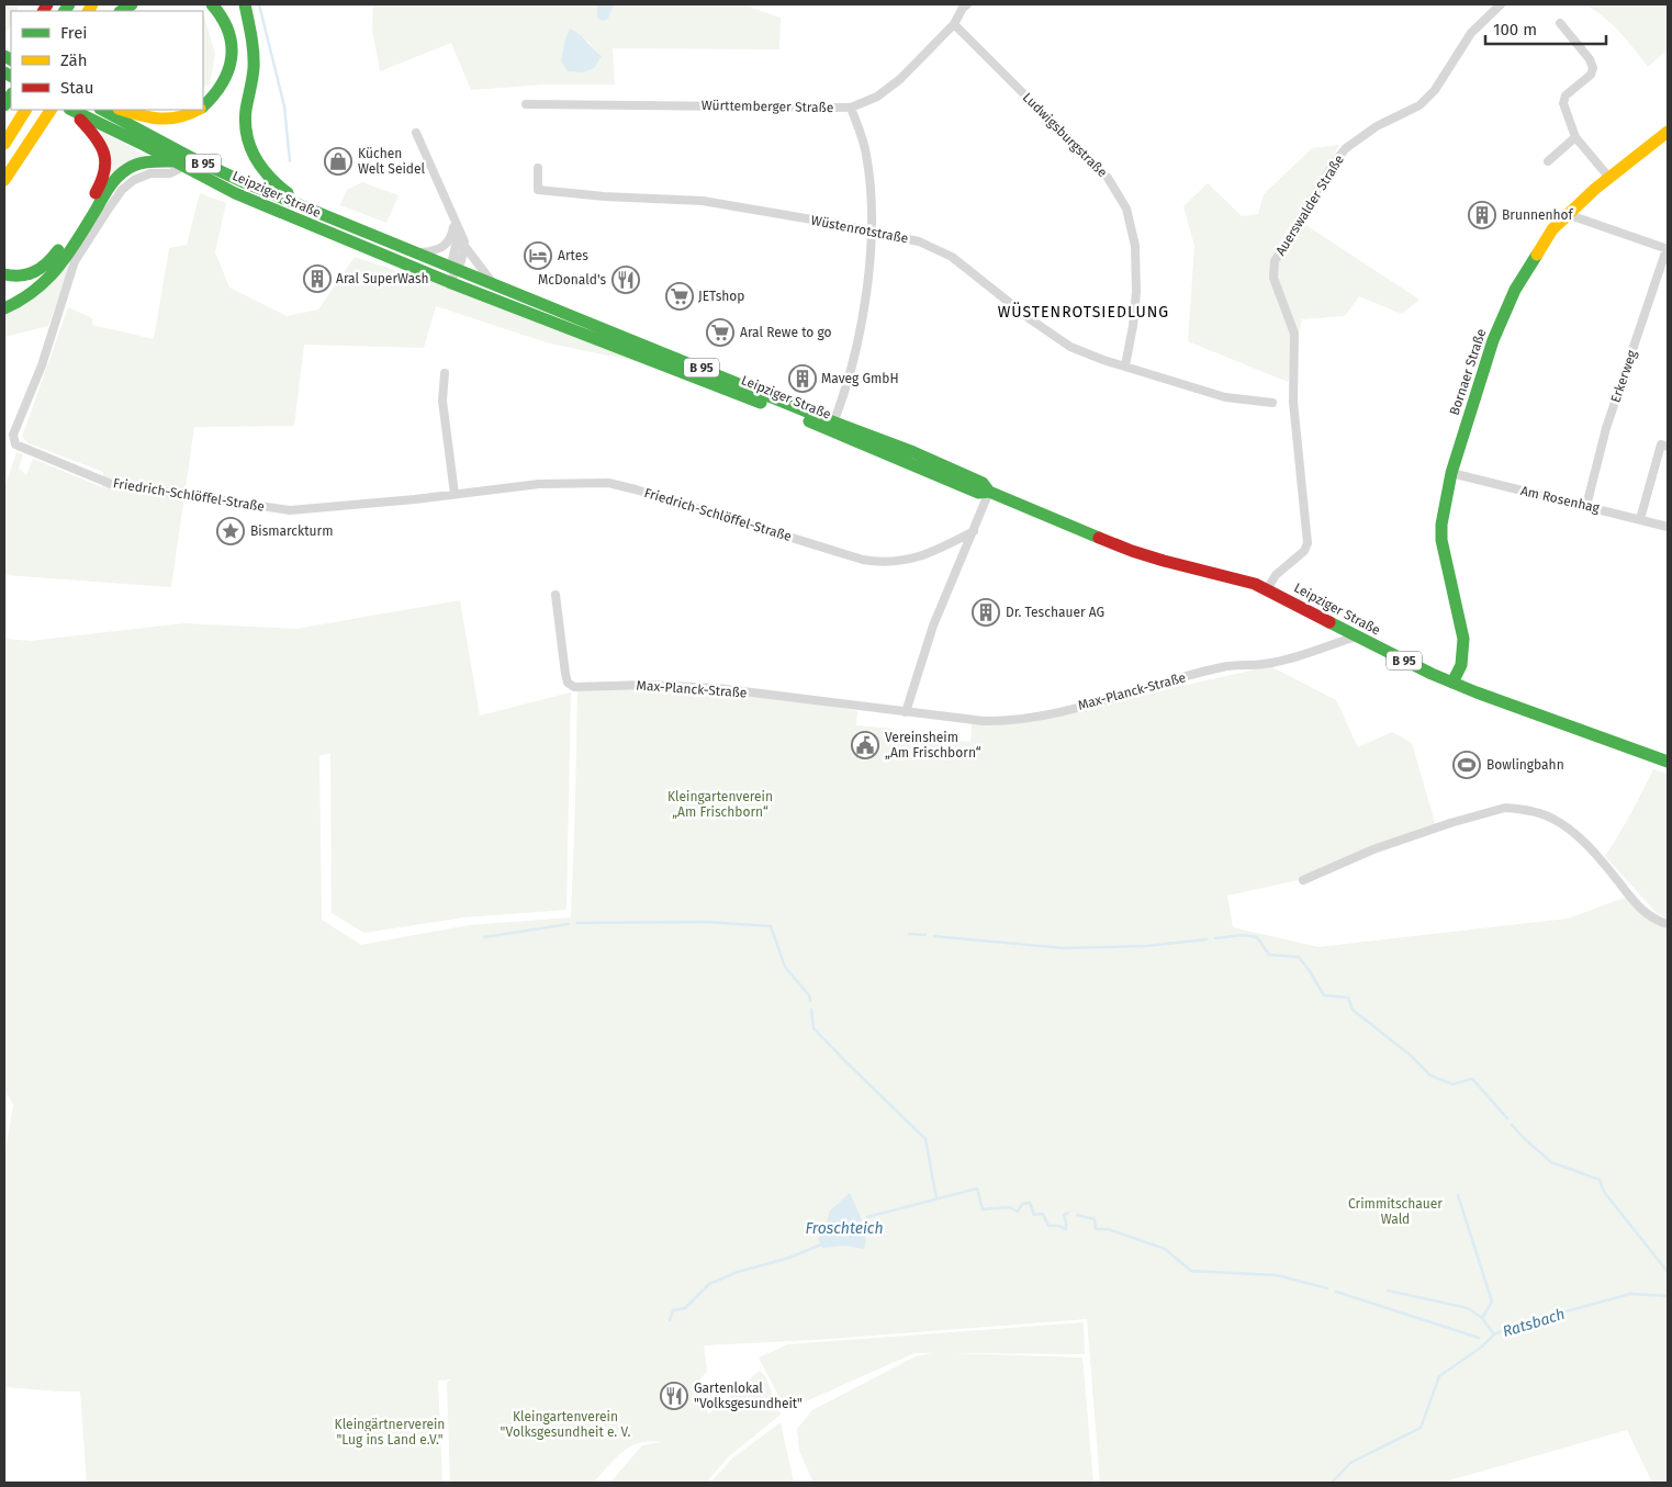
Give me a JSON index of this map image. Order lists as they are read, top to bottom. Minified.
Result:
{"streets":{"main road":["B 95","Leipziger Straße","Bornaer Straße"],"street":["Württemberger Straße","Ludwigsburgstraße","Auerswalder Straße","Wüstenrotstraße","Erkerweg","Friedrich-Schlöffel-Straße","Am Rosenhag","Max-Planck-Straße"]},"crossings":[["Württemberger Straße","Ludwigsburgstraße"],["Ludwigsburgstraße","Wüstenrotstraße"],["Leipziger Straße","Auerswalder Straße"],["Leipziger Straße","Bornaer Straße"],["Leipziger Straße","Friedrich-Schlöffel-Straße"],["Leipziger Straße","Max-Planck-Straße"],["Bornaer Straße","Am Rosenhag"],["Erkerweg","Am Rosenhag"]],"districts":["WÜSTENROTSIEDLUNG"],"water":["Froschteich","Ratsbach"],"parks":["Kleingartenverein „Am Frischborn“","Crimmitschauer Wald","Kleingartenverein \"Volksgesundheit e. V.","Kleingärtnerverein \"Lug ins Land e.V.\""],"places":{"shop":["Küchen Welt Seidel"],"building":["Brunnenhof","Aral SuperWash","Maveg GmbH","Dr. Teschauer AG"],"hotel":["Artes"],"restaurant":["McDonald's","Gartenlokal \"Volksgesundheit\""],"supermarket":["JETshop","Aral Rewe to go"],"place":["Bismarckturm"],"public building":["Vereinsheim „Am Frischborn“"],"sports":["Bowlingbahn"]},"legend":["Frei","Zäh","Stau"],"scale_bar":"100 m"}
